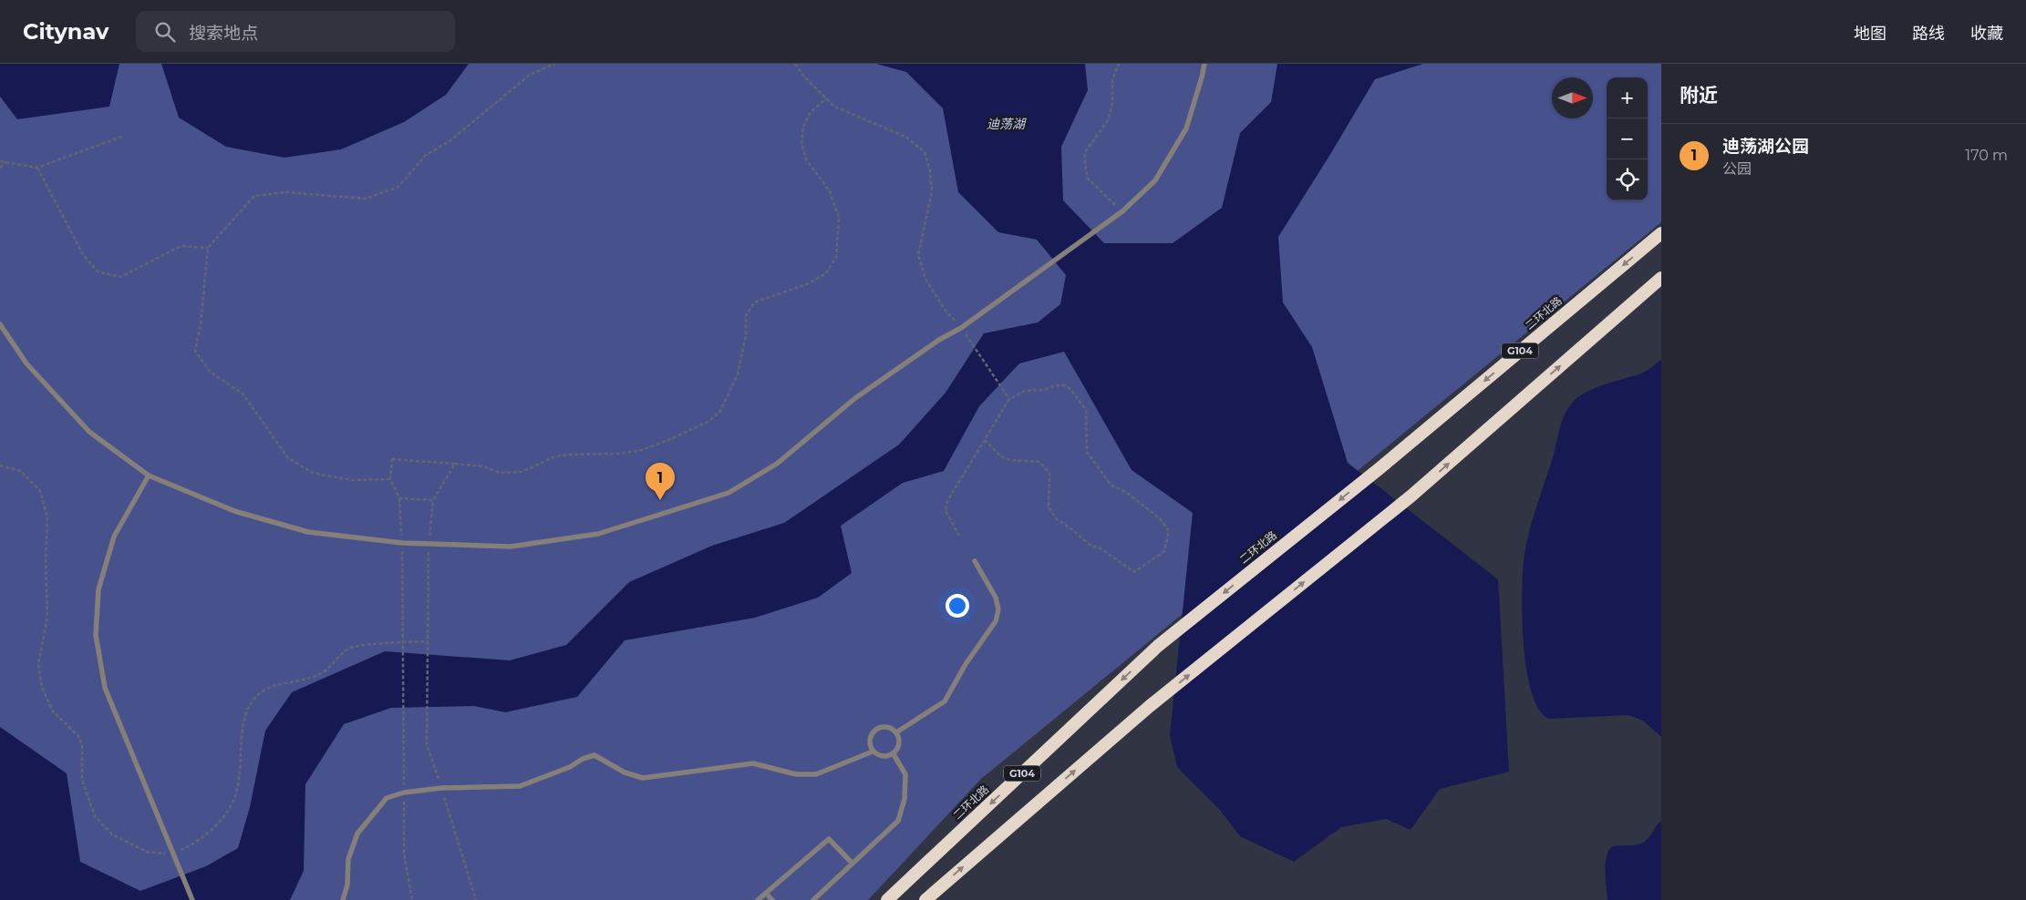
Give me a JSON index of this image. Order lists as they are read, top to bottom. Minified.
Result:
{"streets":{"highway":["二环北路","G104"]},"water":["迪荡湖"],"north":"right","page":{"header":"Citynav","search":"搜索地点","nav":["地图","路线","收藏"],"heading":"附近","map_buttons":["+","−"],"list":[{"mark":"1","name":"迪荡湖公园","note":"公园","value":"170 m"}],"pins":"1"}}
